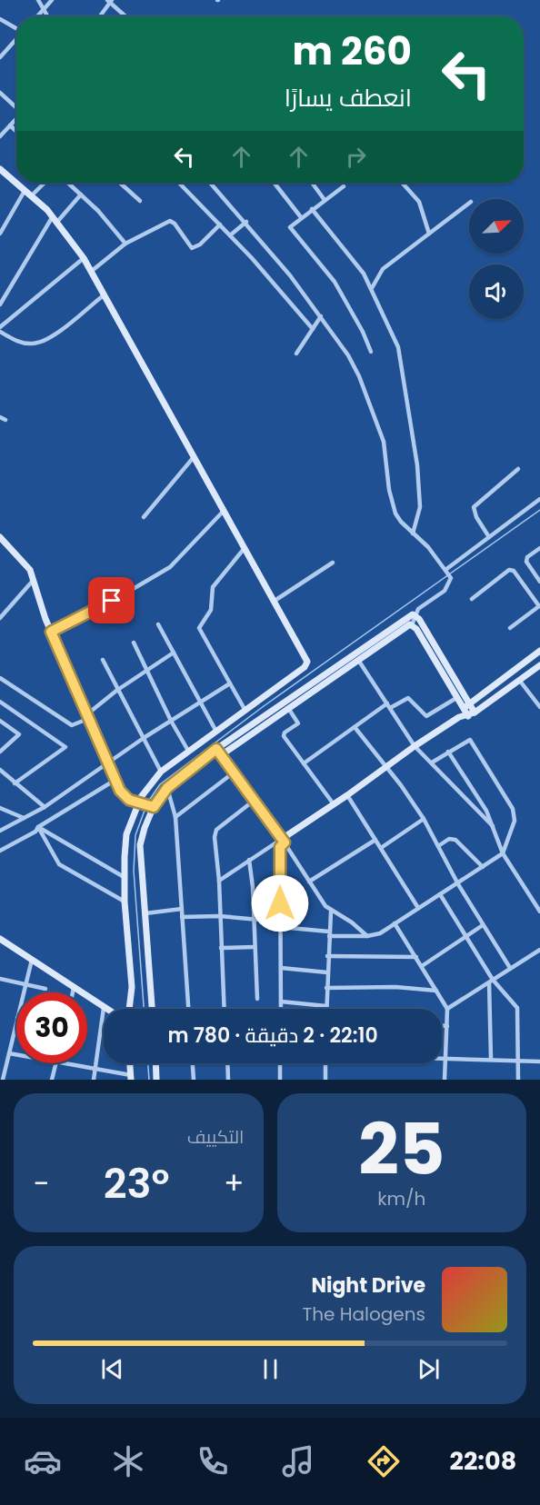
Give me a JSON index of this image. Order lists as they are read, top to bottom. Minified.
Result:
{"north":"top right","page":{"turn":["260 m","انعطف يسارًا"],"limit":"30","trip":"22:10 · 2 دقيقة · 780 m","tile":[["25","km/h"],"التكييف"],"heat":["−","23°","+"],"song":["Night Drive","The Halogens"],"tabs":"22:08"}}
